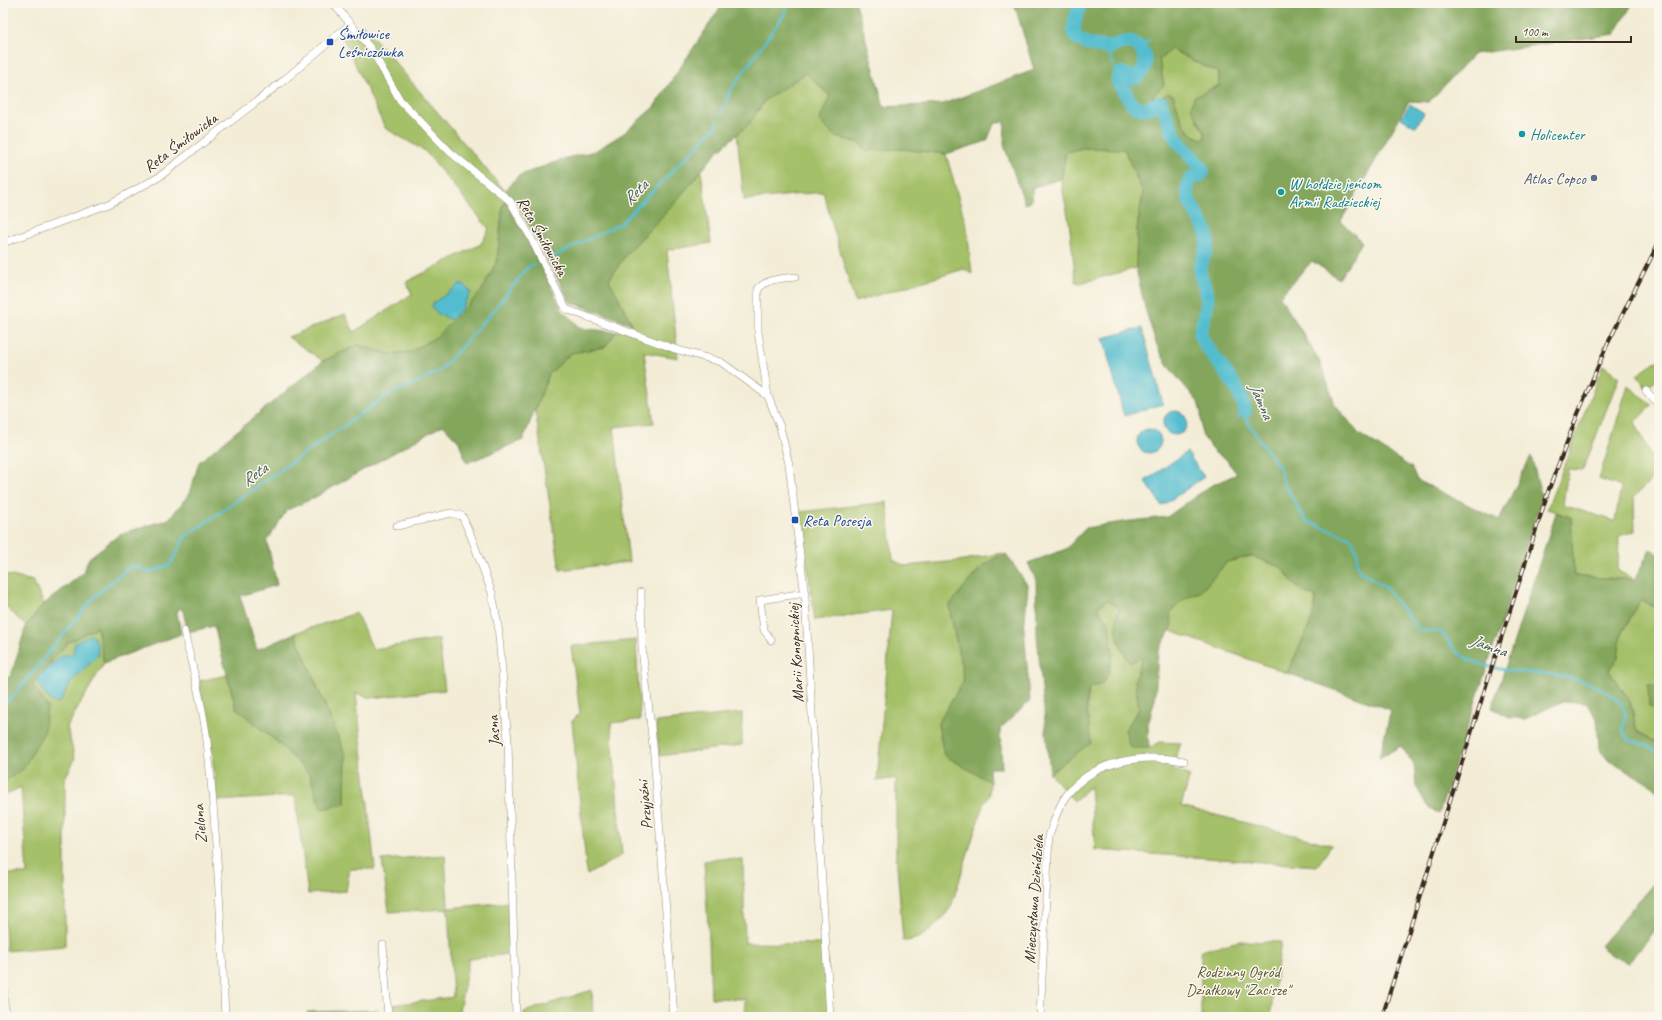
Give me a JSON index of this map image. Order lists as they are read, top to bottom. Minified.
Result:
{"streets":{"street":["Reta Śmiłowicka","Marii Konopnickiej","Jasna","Przyjaźni","Zielona","Mieczysława Dzieńdziela"]},"crossings":[["Reta Śmiłowicka","Marii Konopnickiej"]],"water":["Reta","Jamna"],"parks":["Rodzinny Ogród Działkowy \"Zacisze\""],"places":{"transit":["Śmiłowice Leśniczówka","Reta Posesja"],"other":["Holicenter","Atlas Copco","W hołdzie jeńcom Armii Radzieckiej"]},"scale_bar":"100 m"}
